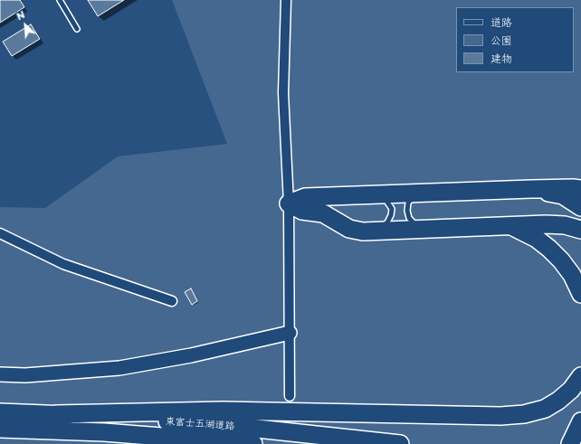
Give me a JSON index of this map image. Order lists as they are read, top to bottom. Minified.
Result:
{"streets":{"highway":["東富士五湖道路"]},"legend":["道路","公園","建物"],"north":"top left"}
